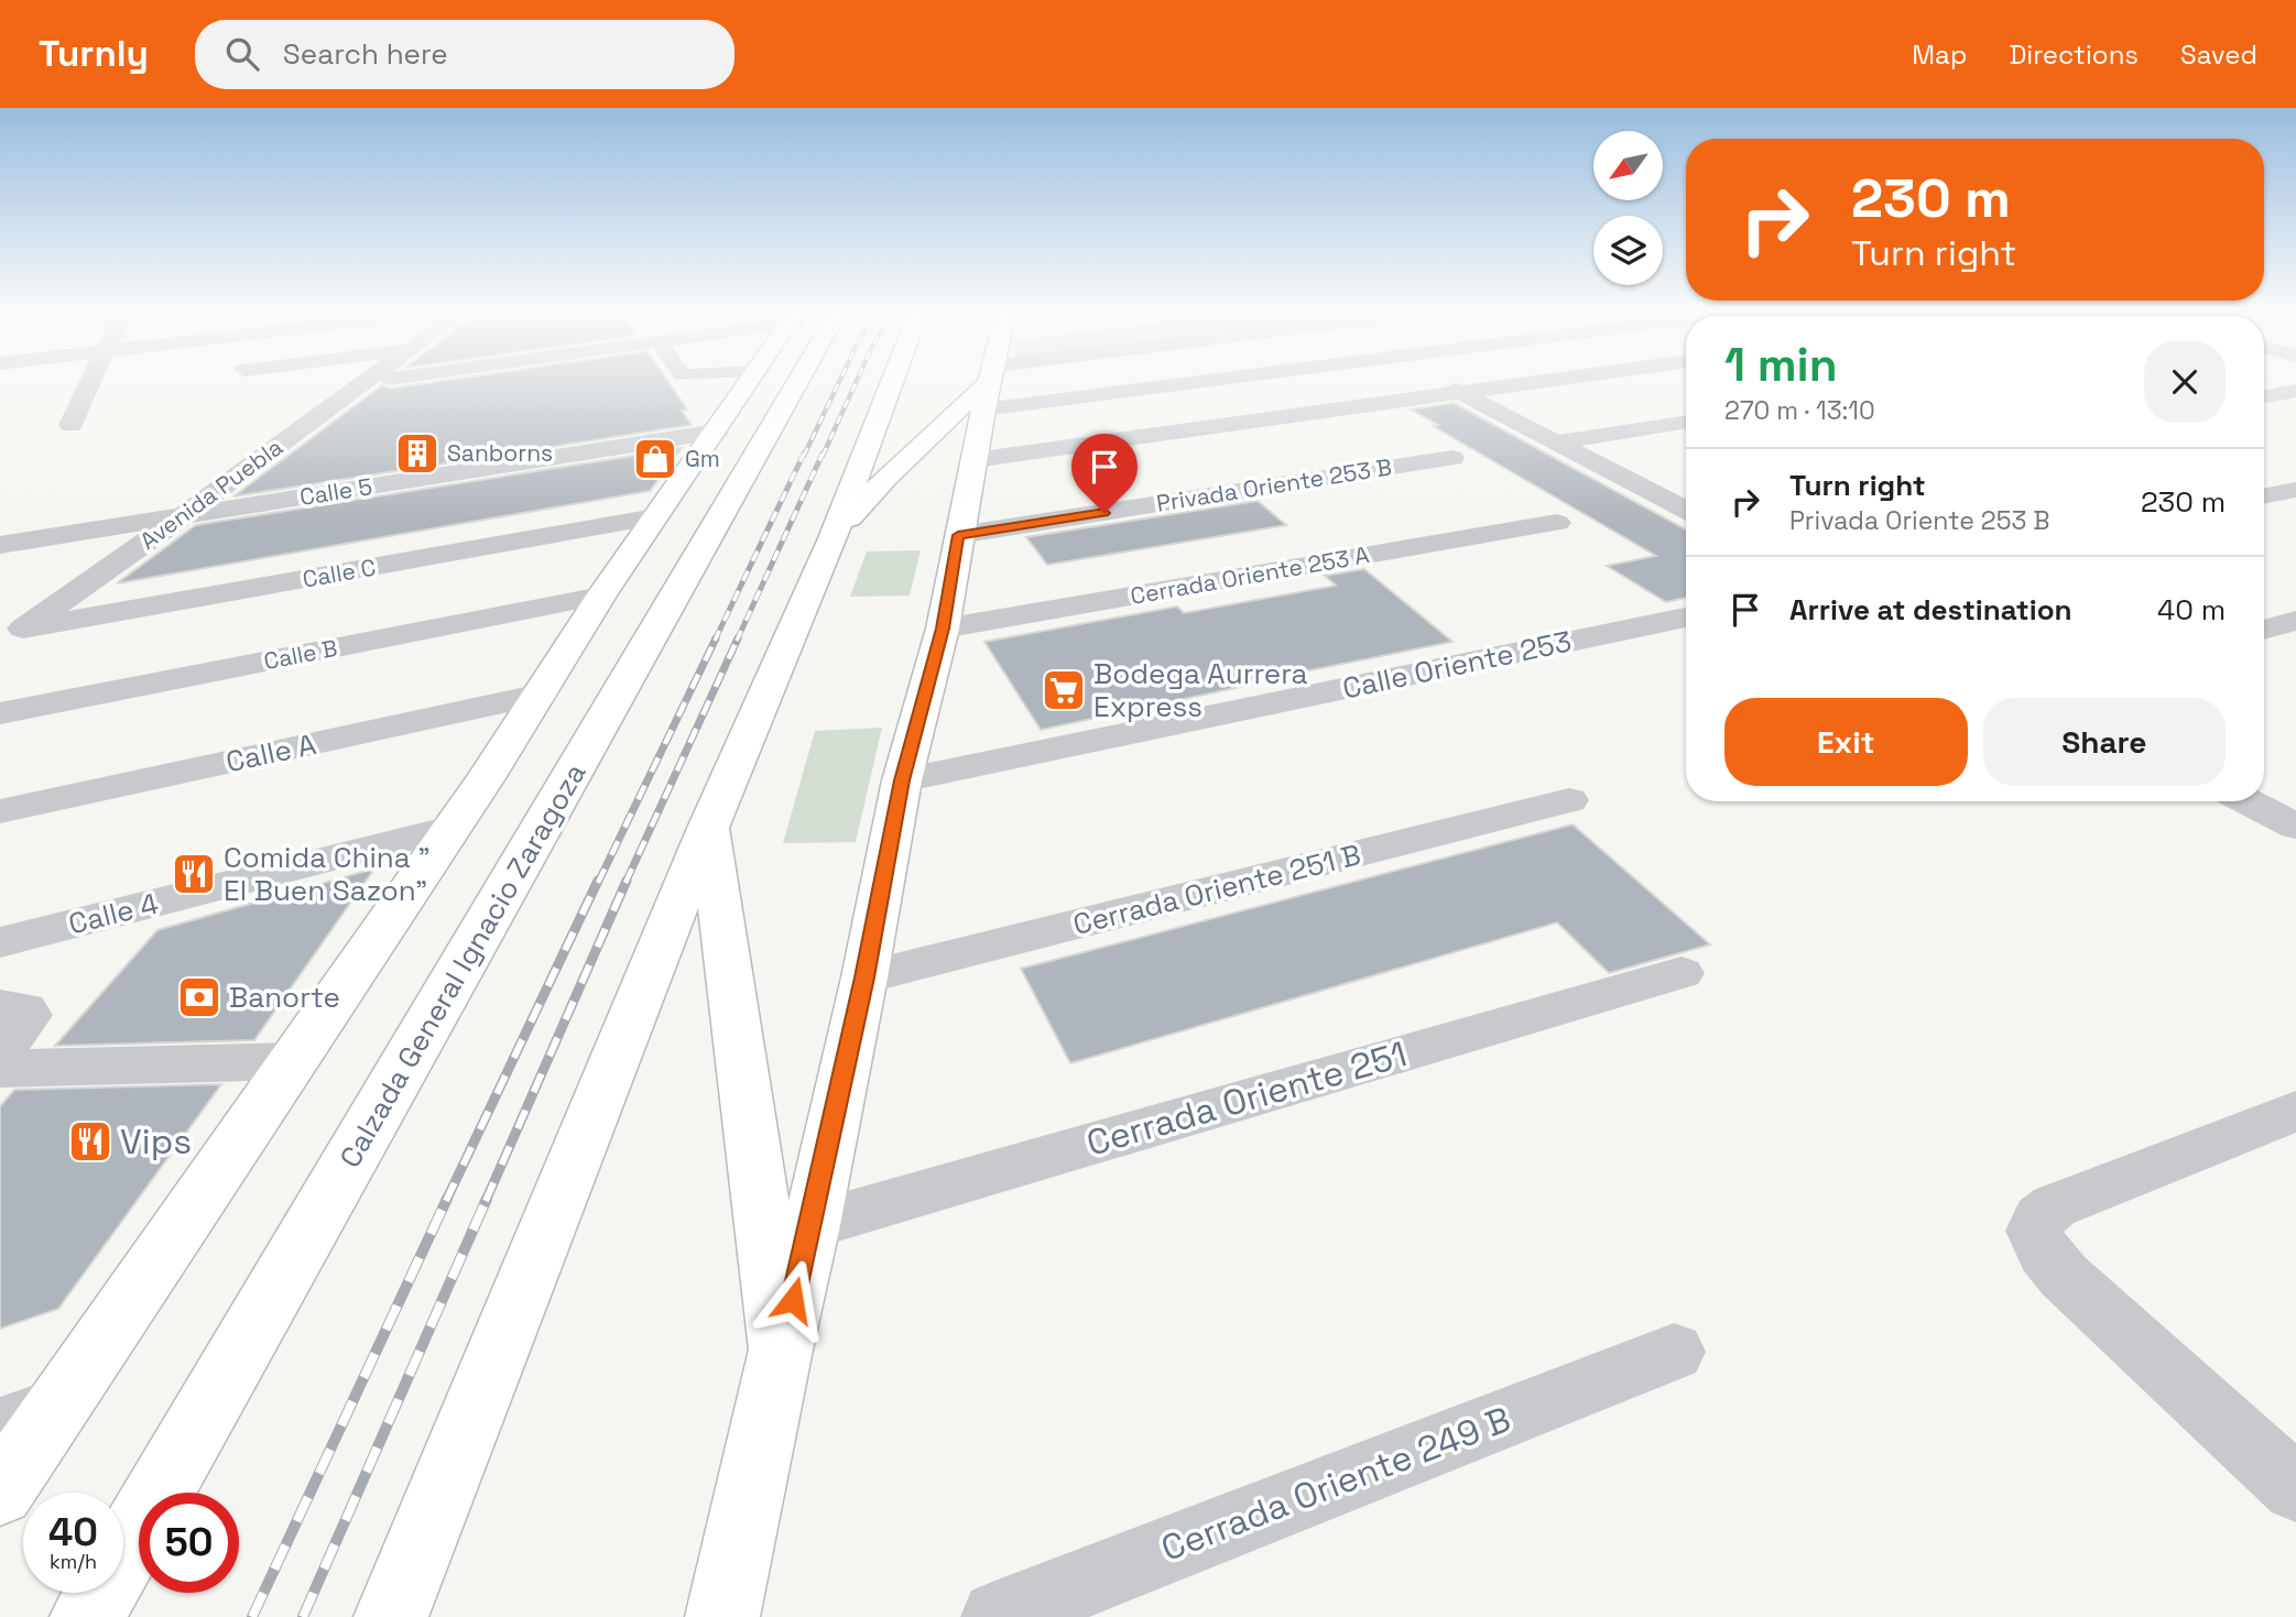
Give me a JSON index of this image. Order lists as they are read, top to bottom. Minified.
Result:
{"streets":{"main road":["Calzada General Ignacio Zaragoza"],"street":["Privada Oriente 253 B","Calle 5","Avenida Puebla","Calle C","Cerrada Oriente 253 A","Calle B","Calle Oriente 253","Calle A","Cerrada Oriente 251 B","Calle 4","Cerrada Oriente 251","Cerrada Oriente 249 B"]},"crossings":[["Calle 5","Avenida Puebla"],["Avenida Puebla","Calle C"]],"places":{"building":["Sanborns"],"shop":["Gm"],"supermarket":["Bodega Aurrera Express"],"restaurant":["Comida China \" El Buen Sazon\"","Vips"],"bank":["Banorte"]},"north":"bottom left","page":{"header":"Turnly","search":"Search here","nav":["Map","Directions","Saved"],"turn":["230 m","Turn right"],"heading":["1 min","270 m · 13:10"],"list":[{"name":"Turn right","note":"Privada Oriente 253 B","value":"230 m"},{"name":"Arrive at destination","value":"40 m"}],"buttons":["Exit","Share"],"speed":"40 km/h","limit":"50"}}
